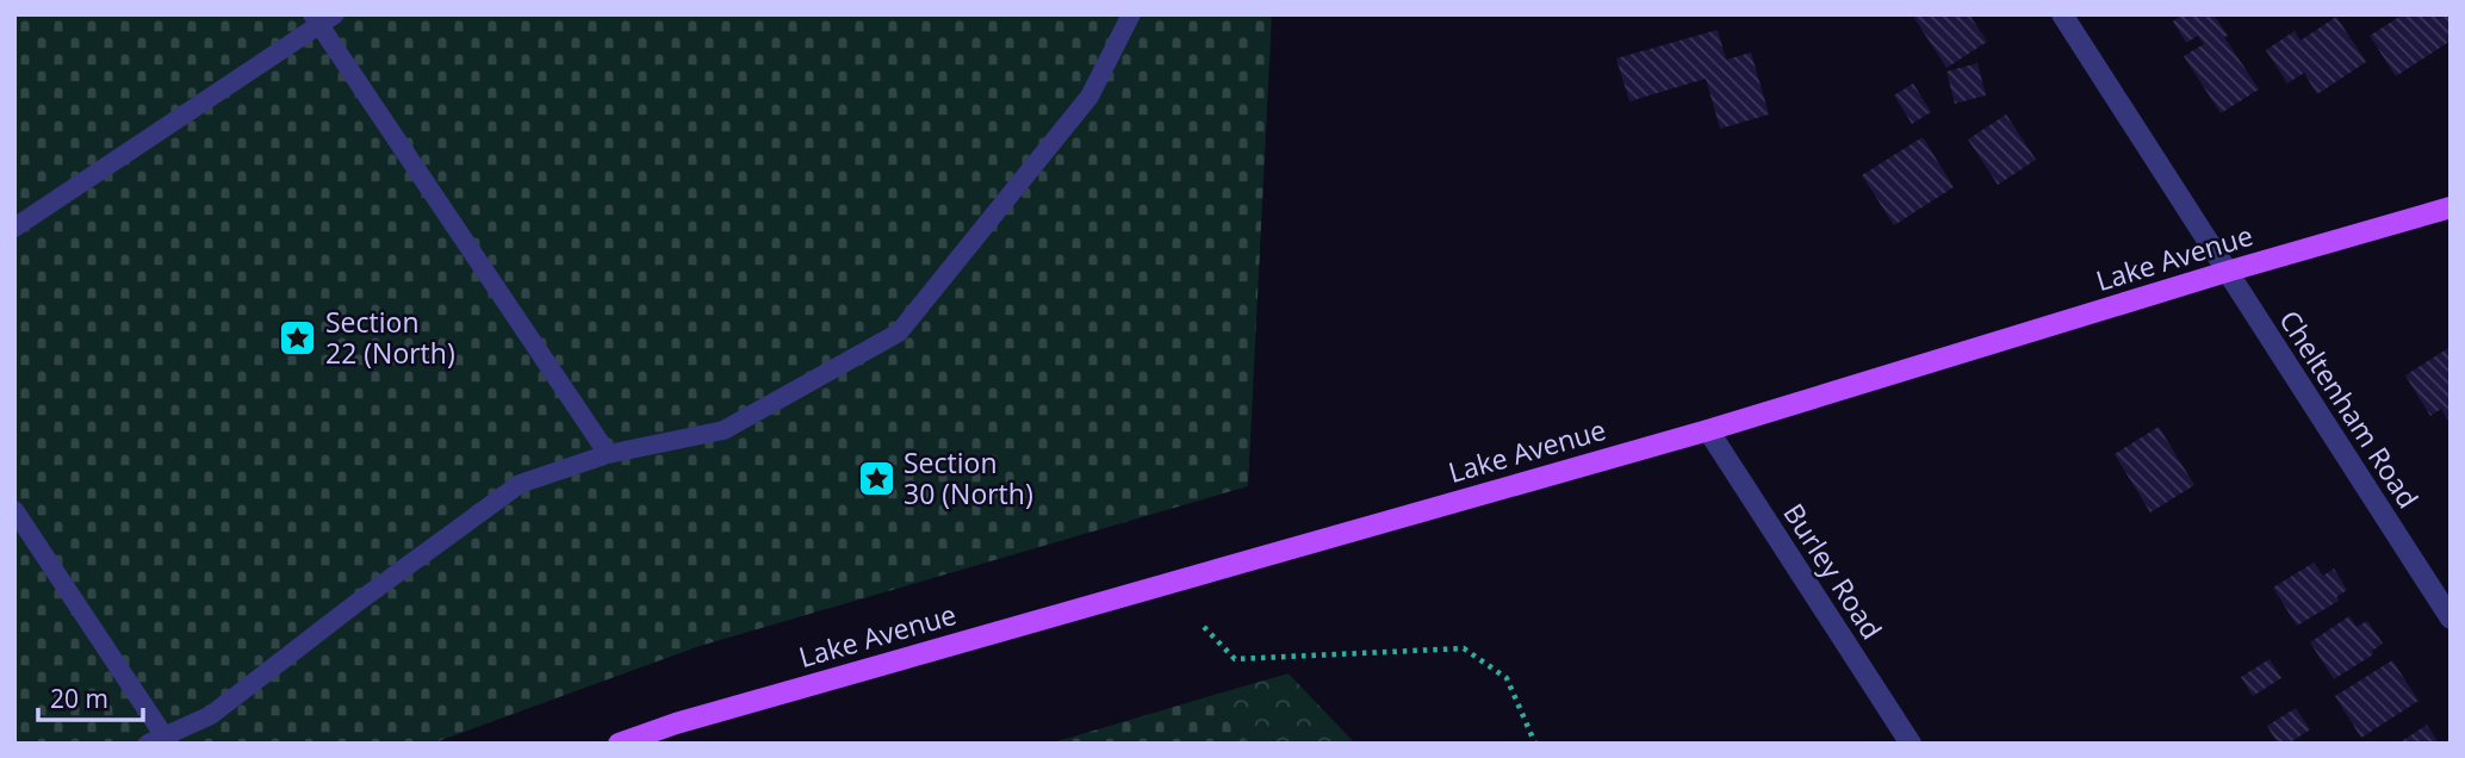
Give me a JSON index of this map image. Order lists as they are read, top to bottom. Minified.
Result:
{"streets":{"main road":["Lake Avenue"],"street":["Cheltenham Road","Burley Road"]},"crossings":[["Lake Avenue","Cheltenham Road"],["Lake Avenue","Burley Road"]],"places":{"place":["Section 22 (North)","Section 30 (North)"]},"scale_bar":"20 m"}
